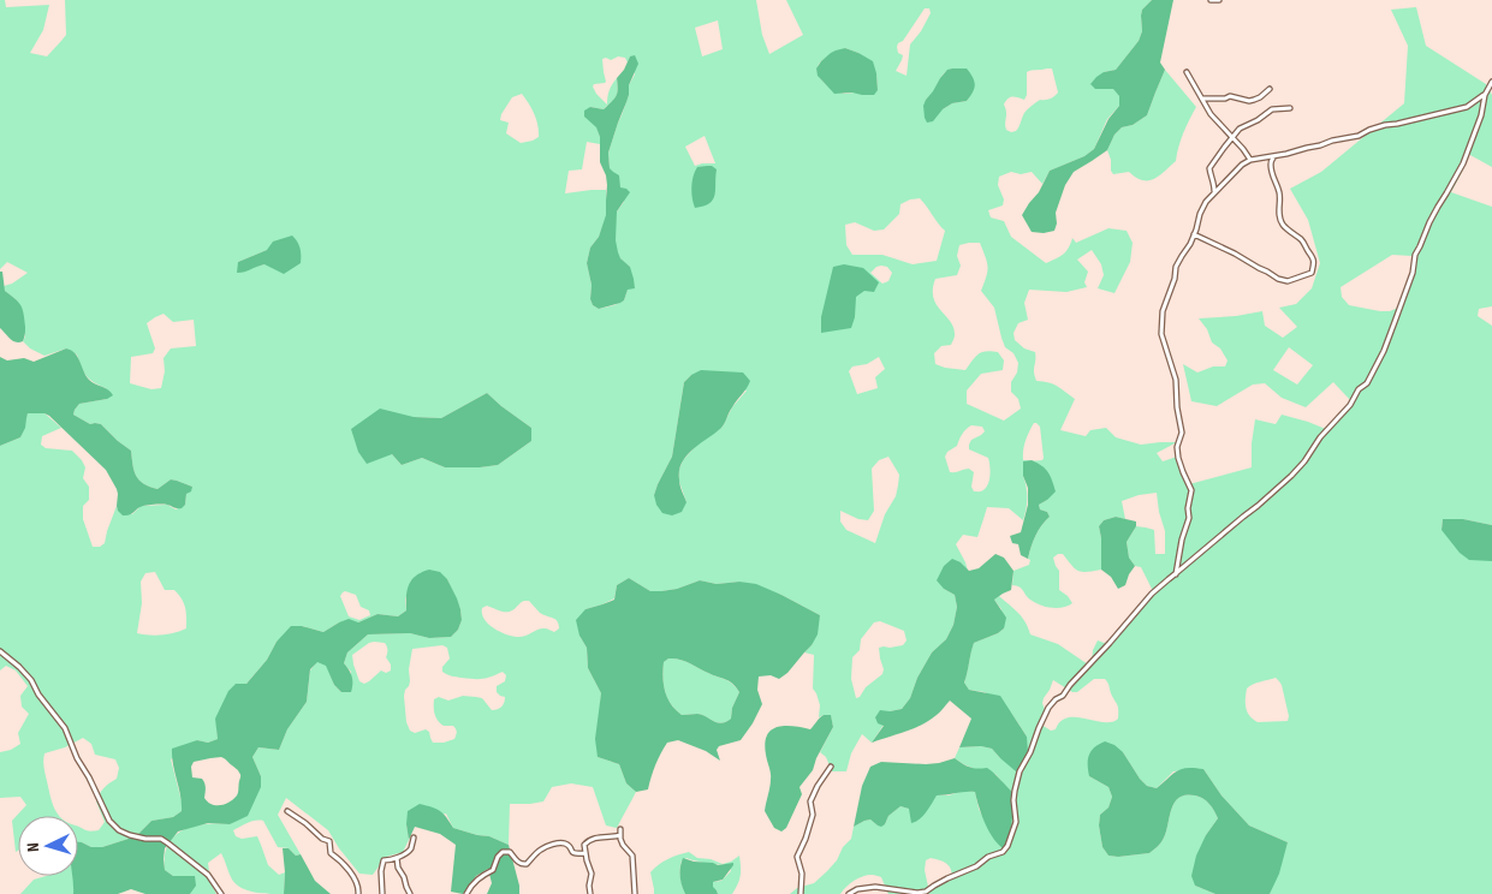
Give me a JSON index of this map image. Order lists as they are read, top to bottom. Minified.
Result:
{"north":"left"}
